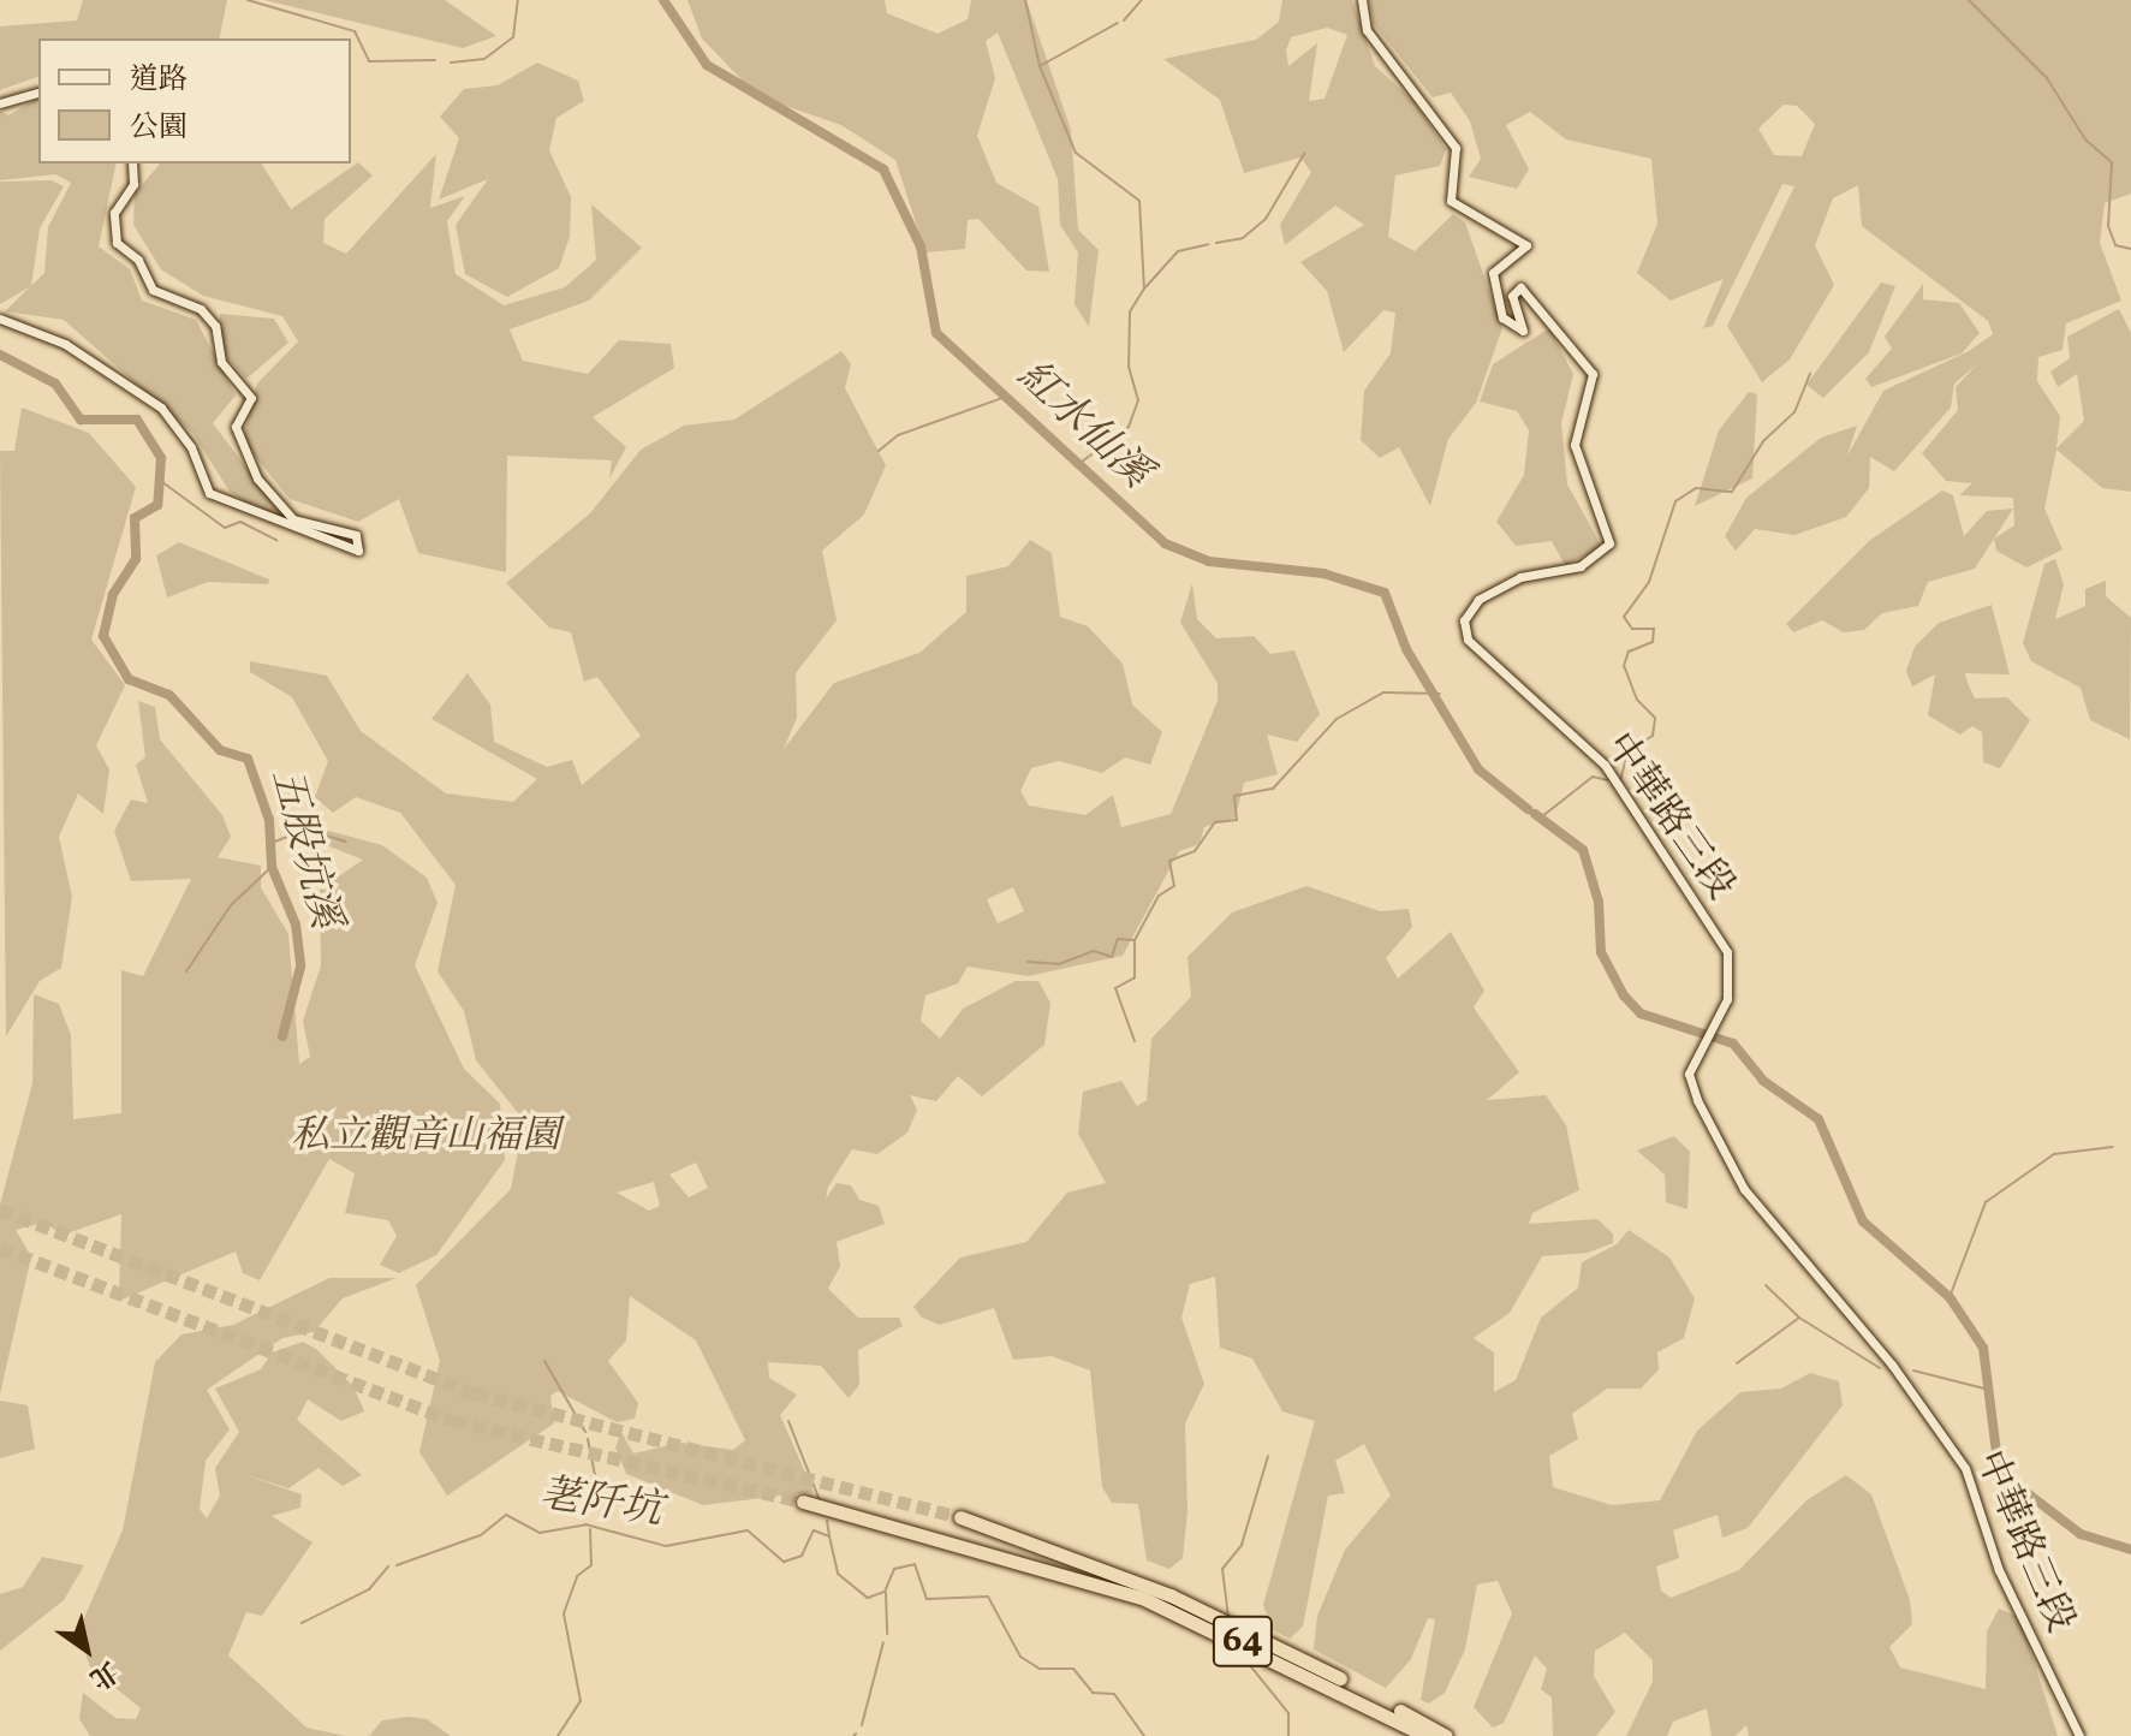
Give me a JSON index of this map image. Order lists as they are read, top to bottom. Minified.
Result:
{"streets":{"highway":["64"],"main road":["中華路三段"]},"water":["紅水仙溪","五股坑溪","荖阡坑"],"parks":["私立觀音山福園"],"legend":["道路","公園"],"north":"bottom right"}
